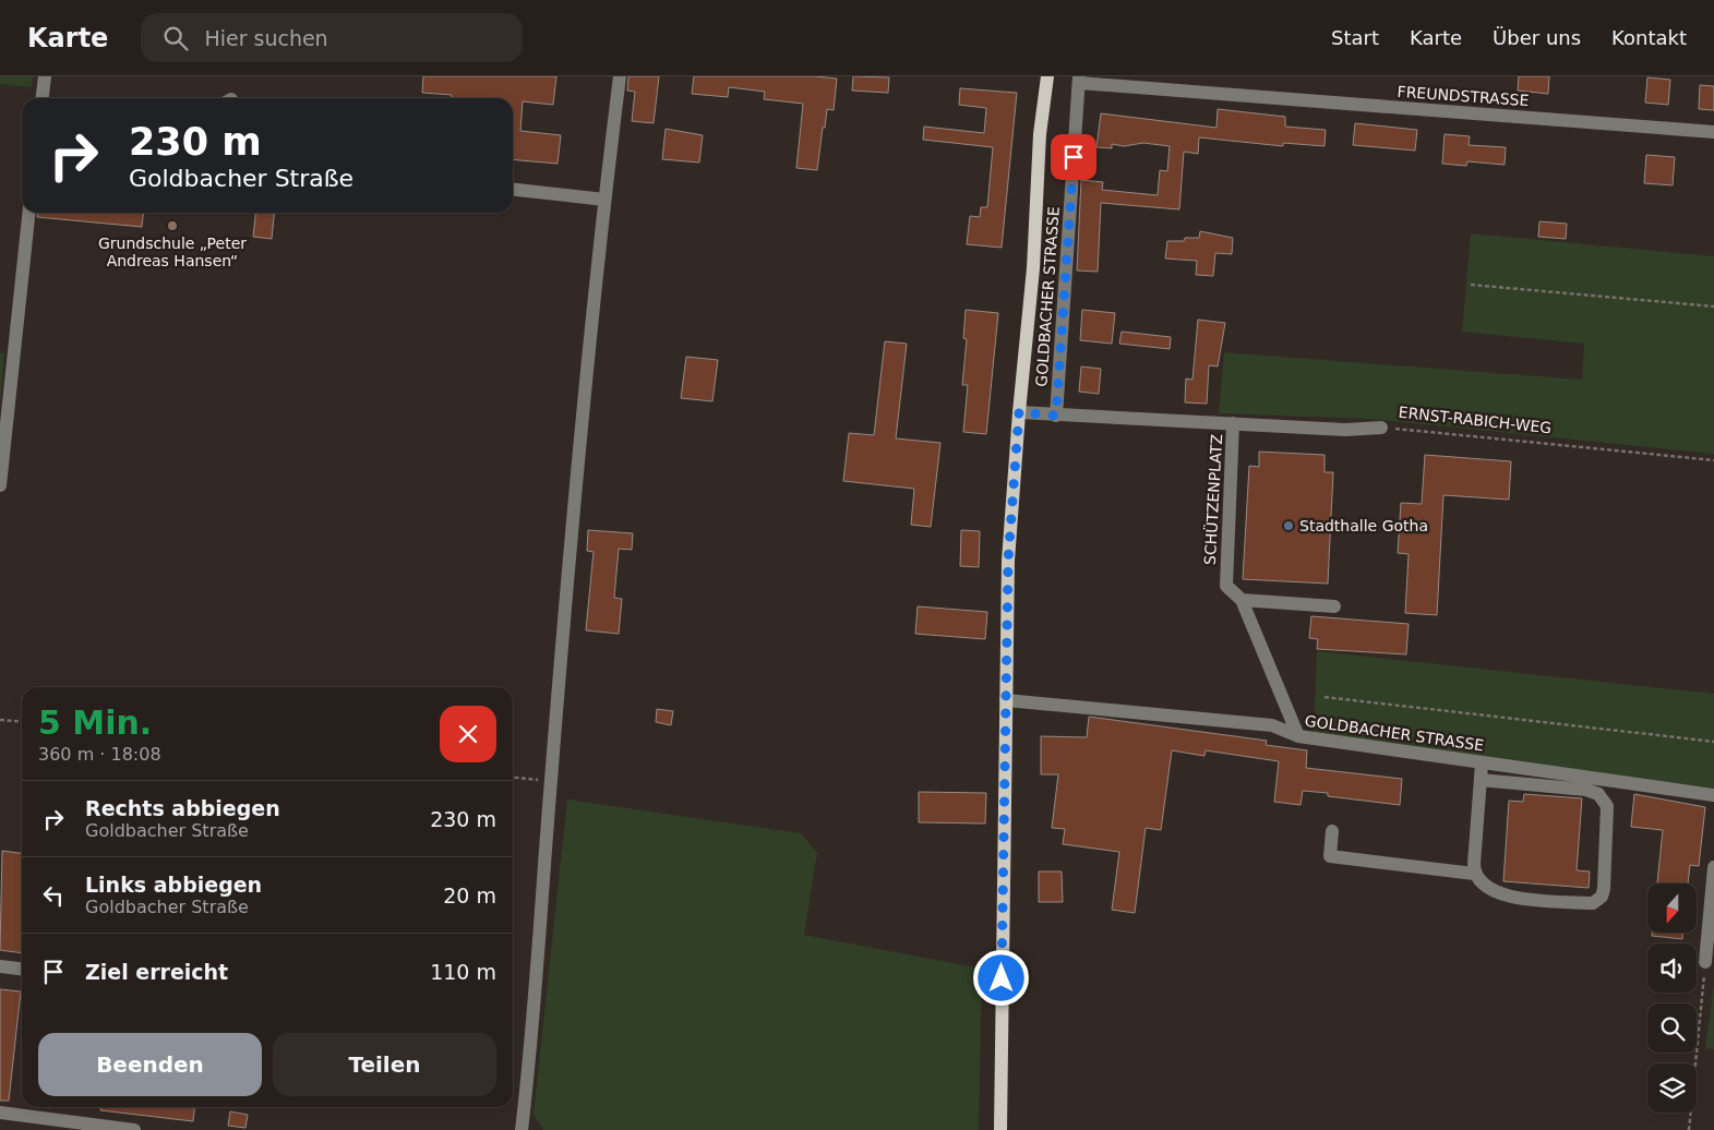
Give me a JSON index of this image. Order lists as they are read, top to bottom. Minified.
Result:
{"streets":{"main road":["GOLDBACHER STRASSE"],"street":["FREUNDSTRASSE","ERNST-RABICH-WEG","SCHÜTZENPLATZ"]},"crossings":[["FREUNDSTRASSE","GOLDBACHER STRASSE"],["GOLDBACHER STRASSE","SCHÜTZENPLATZ"],["ERNST-RABICH-WEG","SCHÜTZENPLATZ"]],"places":["Grundschule „Peter Andreas Hansen“","Stadthalle Gotha"],"north":"bottom","page":{"header":"Karte","search":"Hier suchen","nav":["Start","Karte","Über uns","Kontakt"],"turn":["230 m","Goldbacher Straße"],"heading":["5 Min.","360 m · 18:08"],"list":[{"name":"Rechts abbiegen","note":"Goldbacher Straße","value":"230 m"},{"name":"Links abbiegen","note":"Goldbacher Straße","value":"20 m"},{"name":"Ziel erreicht","value":"110 m"}],"buttons":["Beenden","Teilen"]}}
